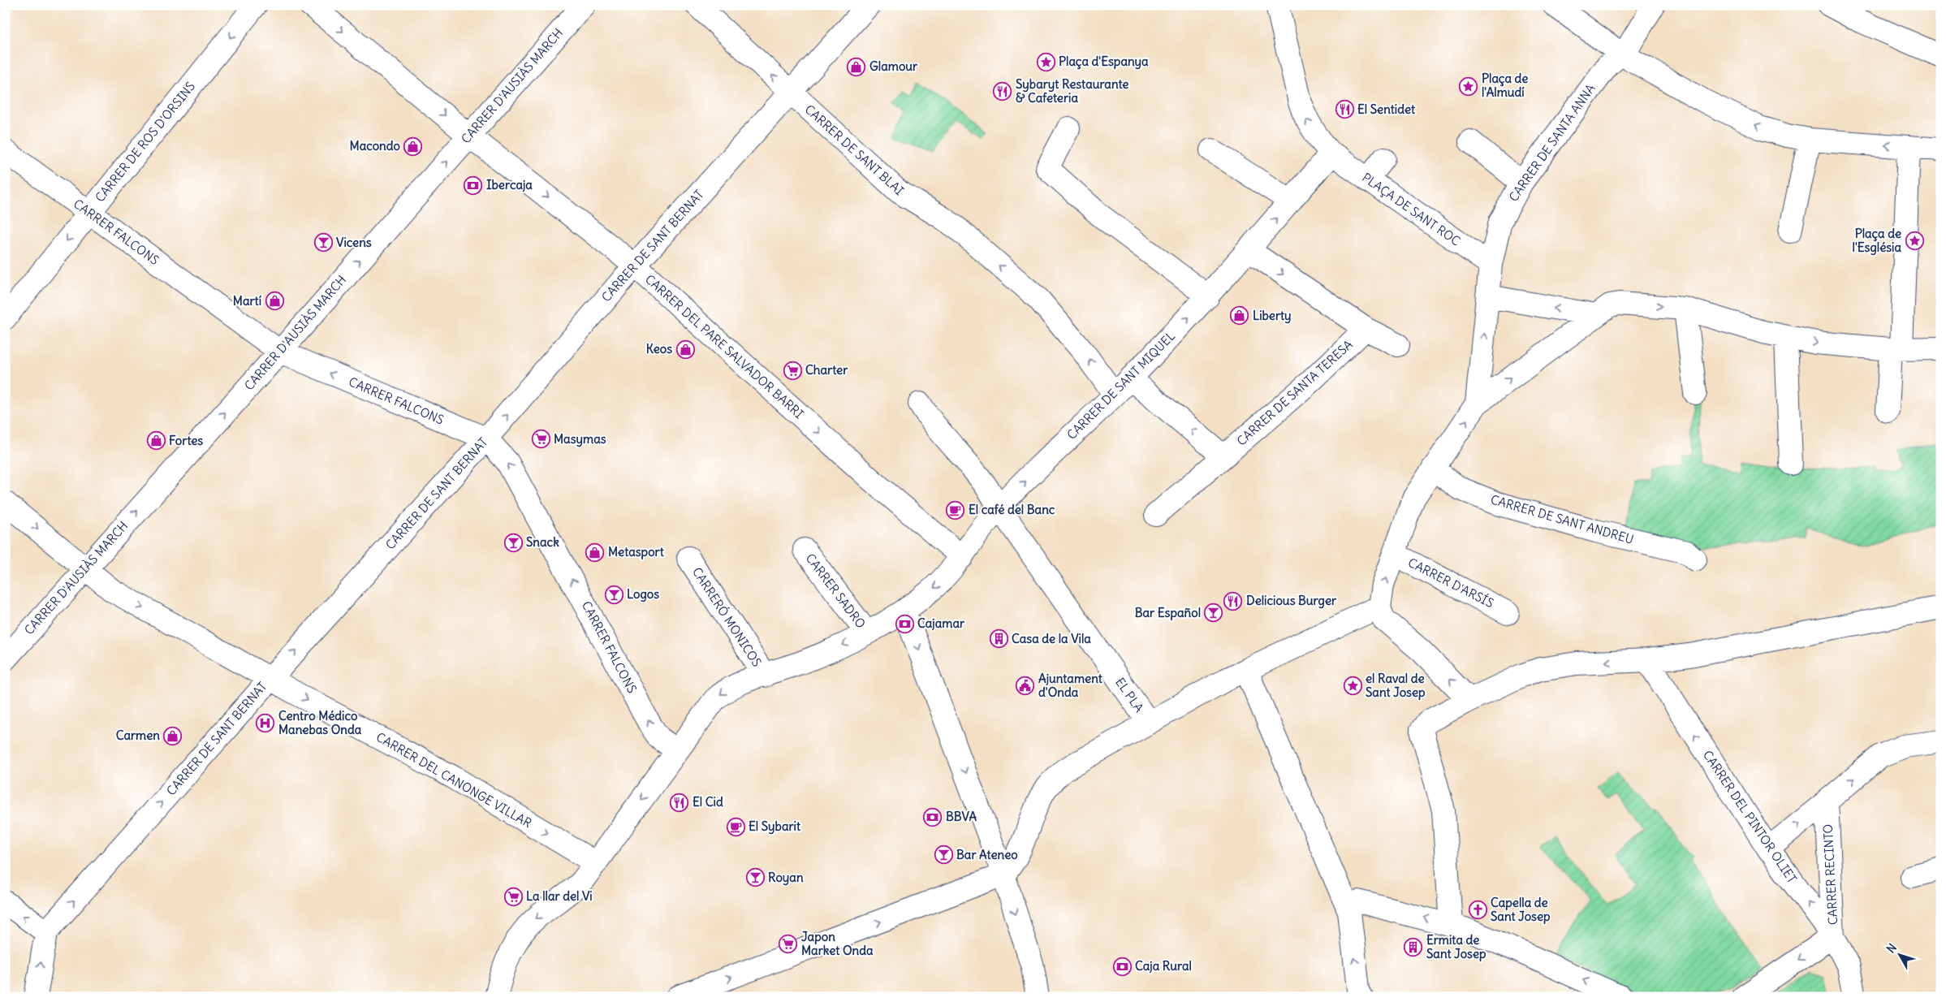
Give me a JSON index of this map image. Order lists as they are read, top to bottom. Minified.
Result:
{"streets":{"street":["CARRER D'AUSIÀS MARCH","CARRER DE ROS D'ORSINS","CARRER DE SANTA ANNA","CARRER DE SANT BLAI","PLAÇA DE SANT ROC","CARRER FALCONS","CARRER DE SANT BERNAT","CARRER DEL PARE SALVADOR BARRI","CARRER DE SANT MIQUEL","CARRER DE SANTA TERESA","CARRER DE SANT ANDREU","CARRER D'ARSÍS","CARRER SADRO","CARRERÓ MONICOS","EL PLA","CARRER DEL CANONGE VILLAR","CARRER DEL PINTOR OLIET","CARRER RECINTO"]},"crossings":[["CARRER D'AUSIÀS MARCH","CARRER FALCONS"],["CARRER D'AUSIÀS MARCH","CARRER DEL PARE SALVADOR BARRI"],["CARRER D'AUSIÀS MARCH","CARRER DEL CANONGE VILLAR"],["CARRER DE ROS D'ORSINS","CARRER FALCONS"],["CARRER DE SANTA ANNA","PLAÇA DE SANT ROC"],["CARRER DE SANT BLAI","CARRER DE SANT BERNAT"],["CARRER DE SANT BLAI","CARRER DE SANT MIQUEL"],["PLAÇA DE SANT ROC","CARRER DE SANT MIQUEL"],["CARRER FALCONS","CARRER DE SANT BERNAT"],["CARRER FALCONS","CARRER DE SANT MIQUEL"],["CARRER DE SANT BERNAT","CARRER DEL PARE SALVADOR BARRI"],["CARRER DE SANT BERNAT","CARRER DEL CANONGE VILLAR"],["CARRER DEL PARE SALVADOR BARRI","CARRER DE SANT MIQUEL"],["CARRER DE SANT MIQUEL","CARRER DE SANTA TERESA"],["CARRER DE SANT MIQUEL","CARRER SADRO"],["CARRER DE SANT MIQUEL","CARRERÓ MONICOS"],["CARRER DE SANT MIQUEL","EL PLA"],["CARRER DE SANT MIQUEL","CARRER DEL CANONGE VILLAR"],["CARRER DEL PINTOR OLIET","CARRER RECINTO"]],"one_way":["CARRER D'AUSIÀS MARCH","CARRER DE ROS D'ORSINS","CARRER DE SANT BLAI","PLAÇA DE SANT ROC","CARRER FALCONS","CARRER DE SANT BERNAT","CARRER DEL PARE SALVADOR BARRI","CARRER DEL CANONGE VILLAR","CARRER DEL PINTOR OLIET"],"places":{"place":["Plaça d'Espanya","Plaça de l'Almudí","Plaça de l'Església","el Raval de Sant Josep"],"shop":["Glamour","Macondo","Martí","Liberty","Keos","Fortes","Metasport","Carmen"],"restaurant":["Sybaryt Restaurante & Cafeteria","El Sentidet","Delicious Burger","El Cid"],"bank":["Ibercaja","Cajamar","BBVA","Caja Rural"],"bar":["Vicens","Snack","Logos","Bar Español","Bar Ateneo","Royan"],"supermarket":["Charter","Masymas","La llar del Vi","Japon Market Onda"],"cafe":["El café del Banc","El Sybarit"],"building":["Casa de la Vila","Ermita de Sant Josep"],"public building":["Ajuntament d'Onda"],"hospital":["Centro Médico Manebas Onda"],"church":["Capella de Sant Josep"]},"north":"top left"}
